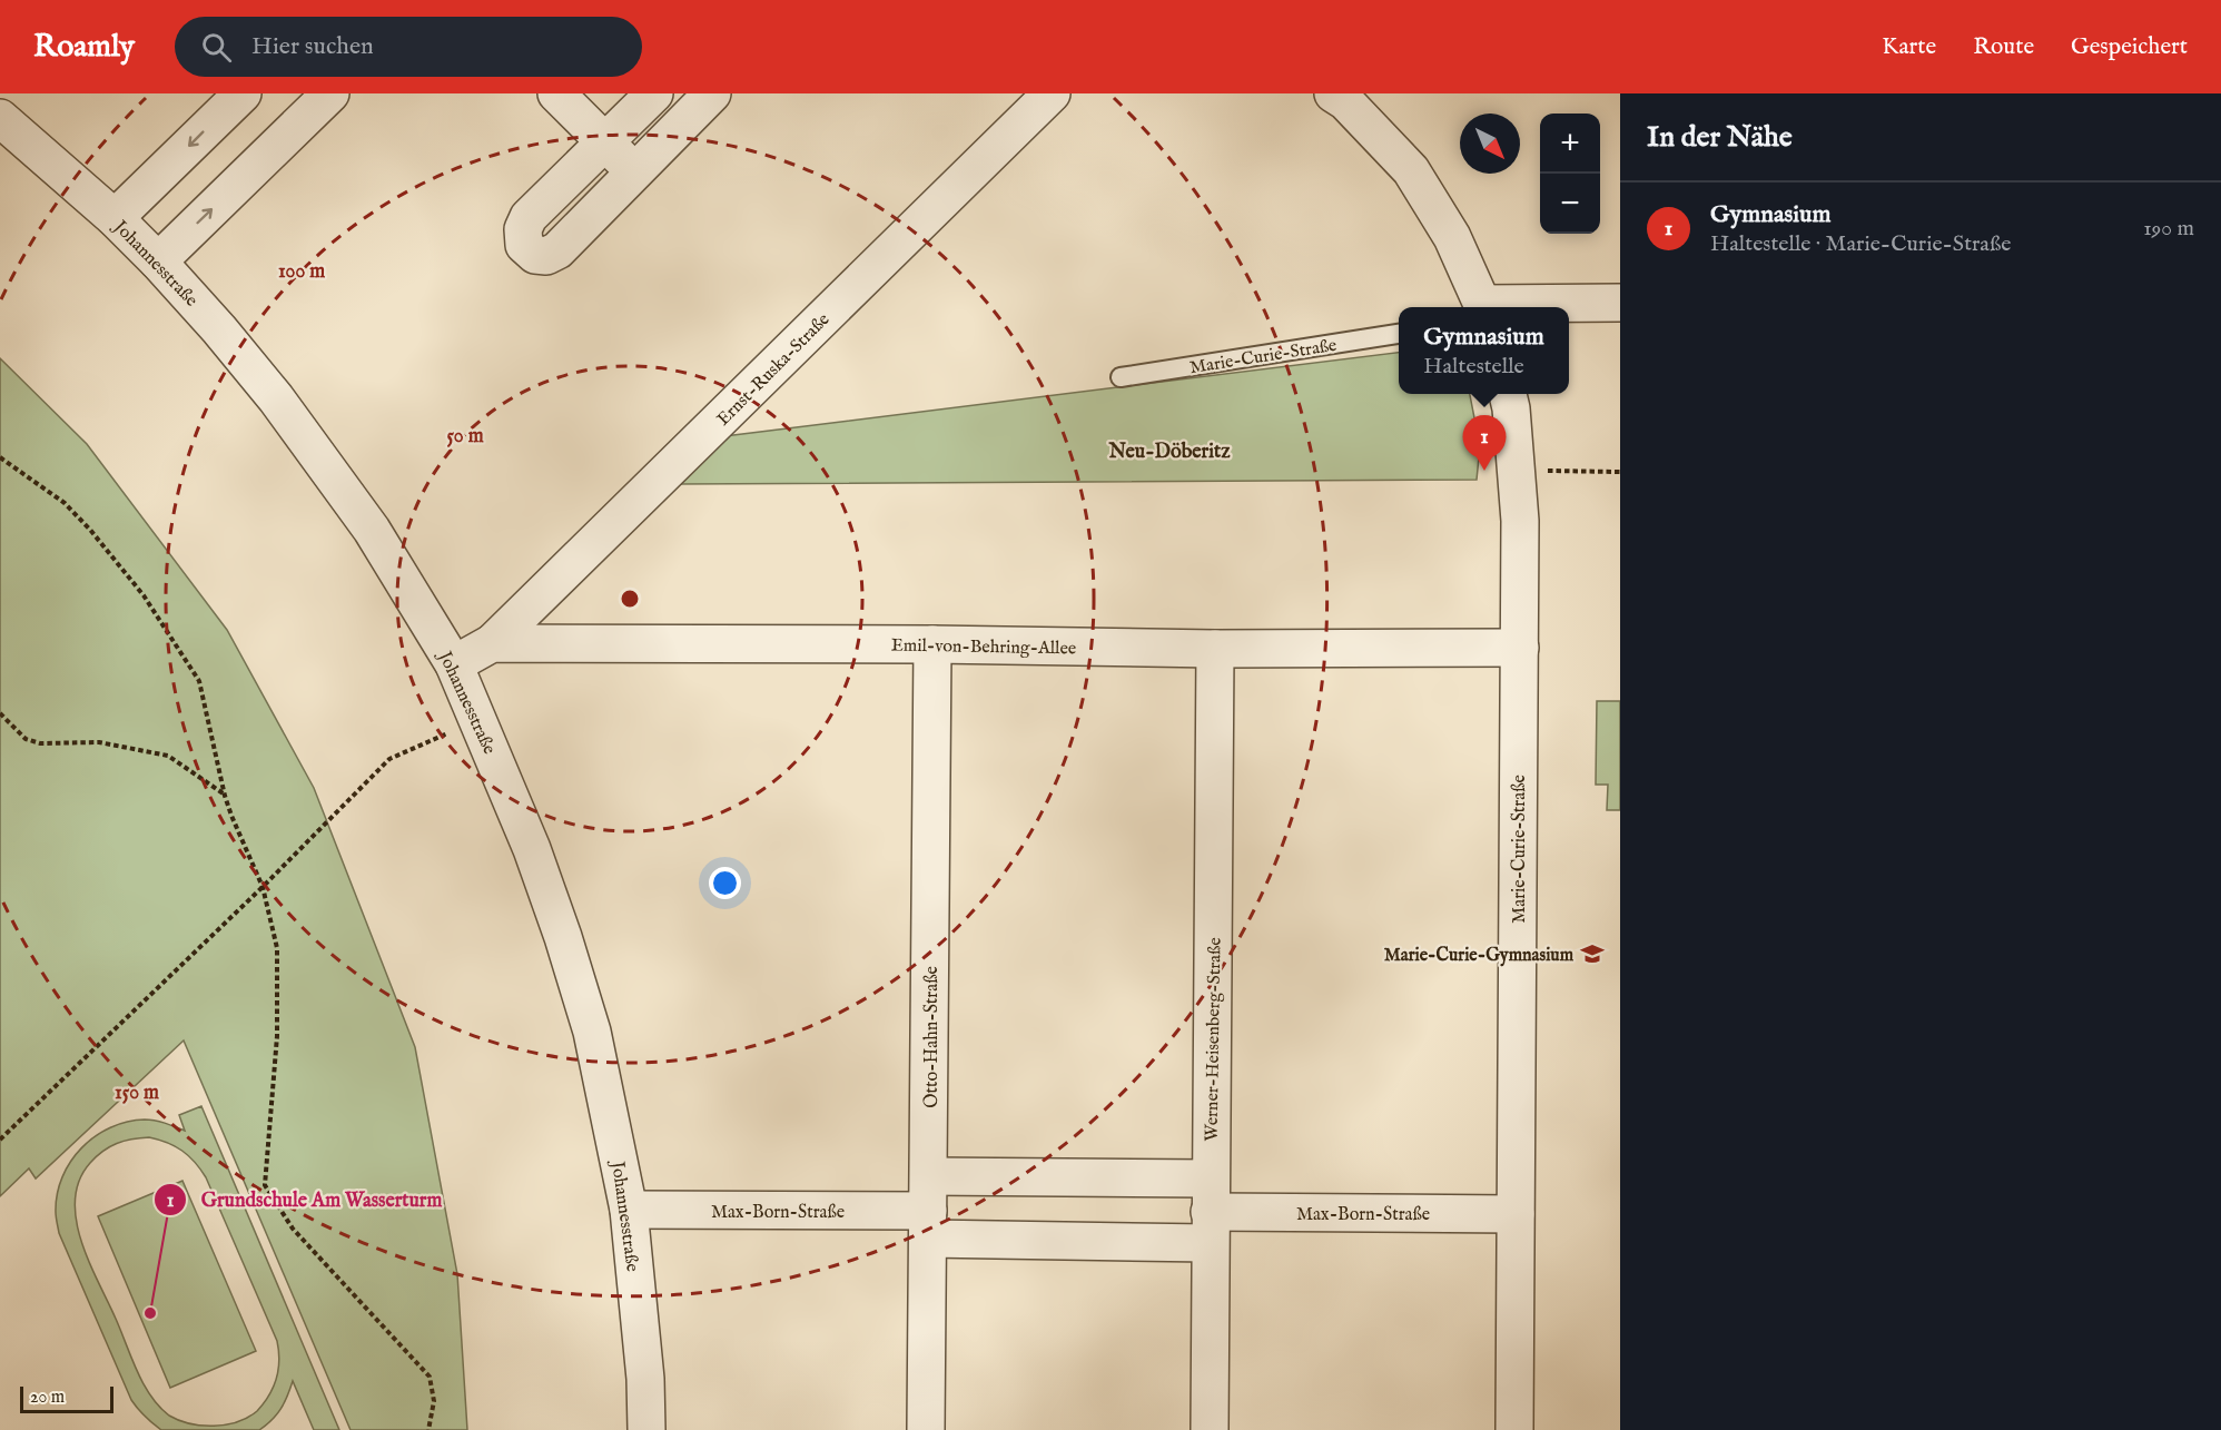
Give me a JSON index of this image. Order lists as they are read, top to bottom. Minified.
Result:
{"streets":{"street":["Johannesstraße","Marie-Curie-Straße","Ernst-Ruska-Straße","Emil-von-Behring-Allee","Otto-Hahn-Straße","Werner-Heisenberg-Straße","Max-Born-Straße"]},"crossings":[["Johannesstraße","Emil-von-Behring-Allee"],["Johannesstraße","Max-Born-Straße"],["Marie-Curie-Straße","Emil-von-Behring-Allee"],["Marie-Curie-Straße","Max-Born-Straße"],["Ernst-Ruska-Straße","Emil-von-Behring-Allee"],["Emil-von-Behring-Allee","Otto-Hahn-Straße"],["Emil-von-Behring-Allee","Werner-Heisenberg-Straße"],["Otto-Hahn-Straße","Max-Born-Straße"],["Werner-Heisenberg-Straße","Max-Born-Straße"]],"districts":["Neu-Döberitz"],"places":{"school or university":["Marie-Curie-Gymnasium"],"other":["Grundschule Am Wasserturm"]},"scale_bar":"20 m","north":"bottom right","page":{"header":"Roamly","search":"Hier suchen","nav":["Karte","Route","Gespeichert"],"heading":"In der Nähe","map_buttons":["+","−"],"list":[{"mark":"1","name":"Gymnasium","note":"Haltestelle · Marie-Curie-Straße","value":"190 m"}],"popup":["Gymnasium","Haltestelle"],"pins":"1","scale":"20 m"},"rings":["100 m","50 m","150 m"]}
